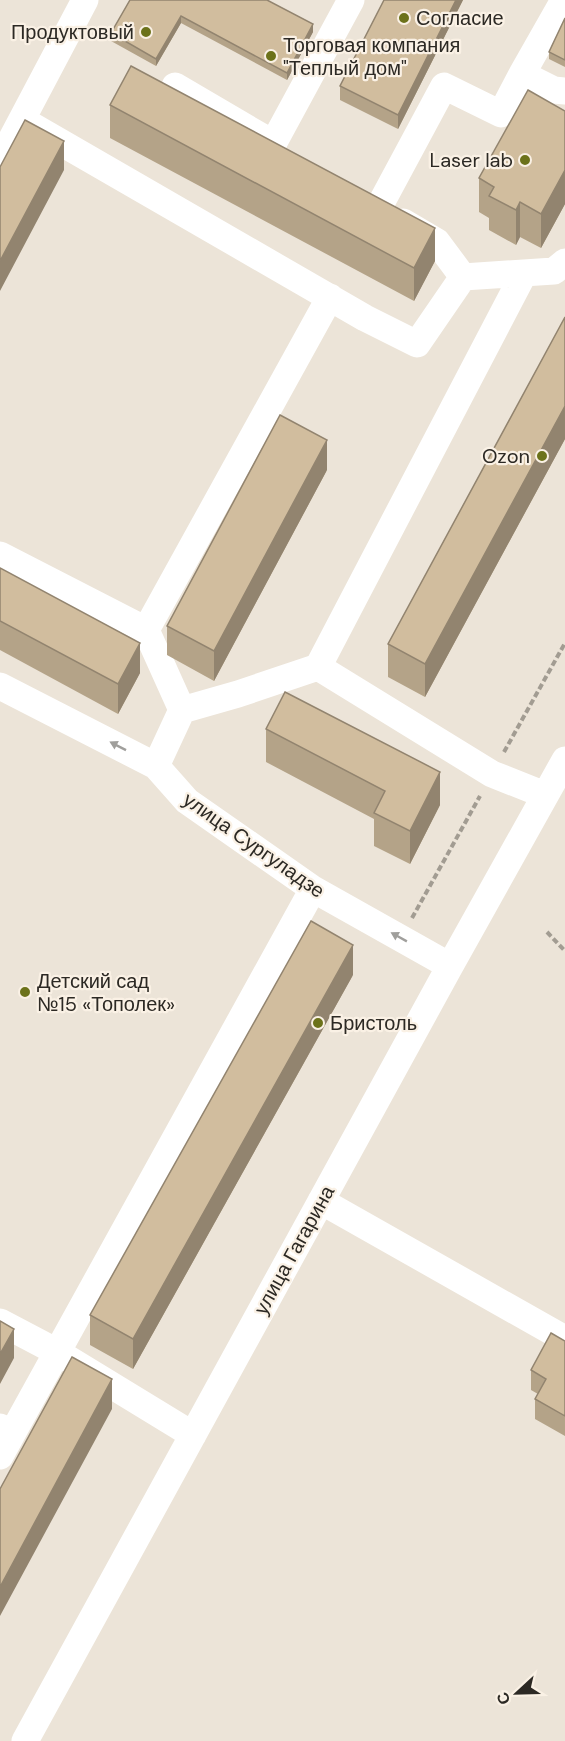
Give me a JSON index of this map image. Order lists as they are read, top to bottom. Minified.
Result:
{"streets":{"street":["улица Сургуладзе","улица Гагарина"]},"crossings":[["улица Сургуладзе","улица Гагарина"]],"places":["Согласие","Продуктовый","Торговая компания \"Теплый дом\"","Laser lab","Ozon","Детский сад №15 «Тополек»","Бристоль"],"north":"left"}
